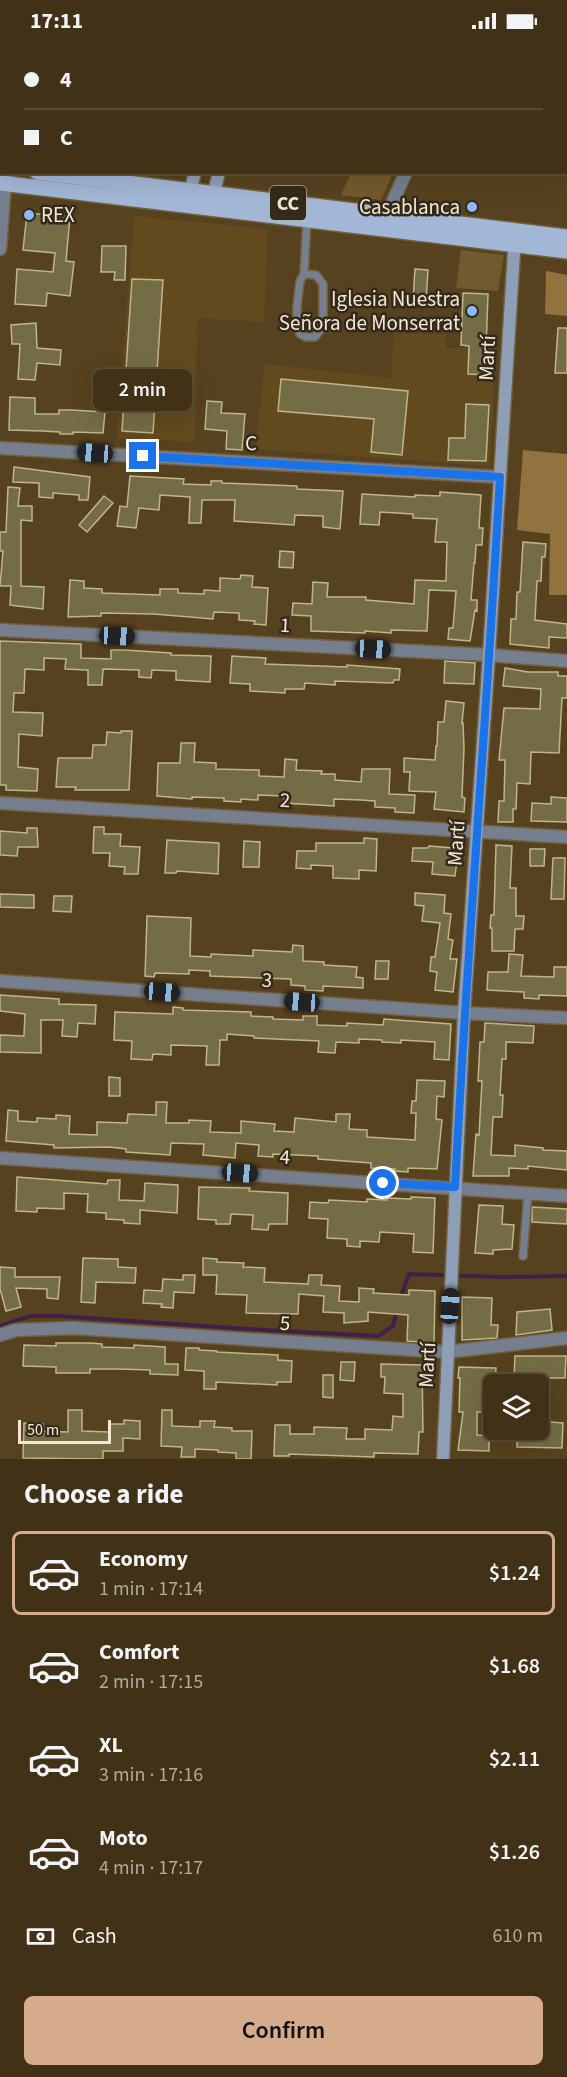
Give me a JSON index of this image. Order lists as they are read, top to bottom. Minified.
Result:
{"streets":{"main road":["CC"],"street":["Martí","C","1","2","3","4","5"]},"crossings":[["CC","Martí"],["Martí","C"],["Martí","1"],["Martí","2"],["Martí","3"],["Martí","4"],["Martí","5"]],"places":["Casablanca","REX","Iglesia Nuestra Señora de Monserrat"],"scale_bar":"50 m","page":{"status":"17:11","banner":["4","C"],"bubble":"2 min","scale":"50 m","heading":"Choose a ride","list":[{"name":"Economy","note":"1 min · 17:14","value":"$1.24"},{"name":"Comfort","note":"2 min · 17:15","value":"$1.68"},{"name":"XL","note":"3 min · 17:16","value":"$2.11"},{"name":"Moto","note":"4 min · 17:17","value":"$1.26"}],"pay":["Cash","610 m"],"buttons":"Confirm"}}
